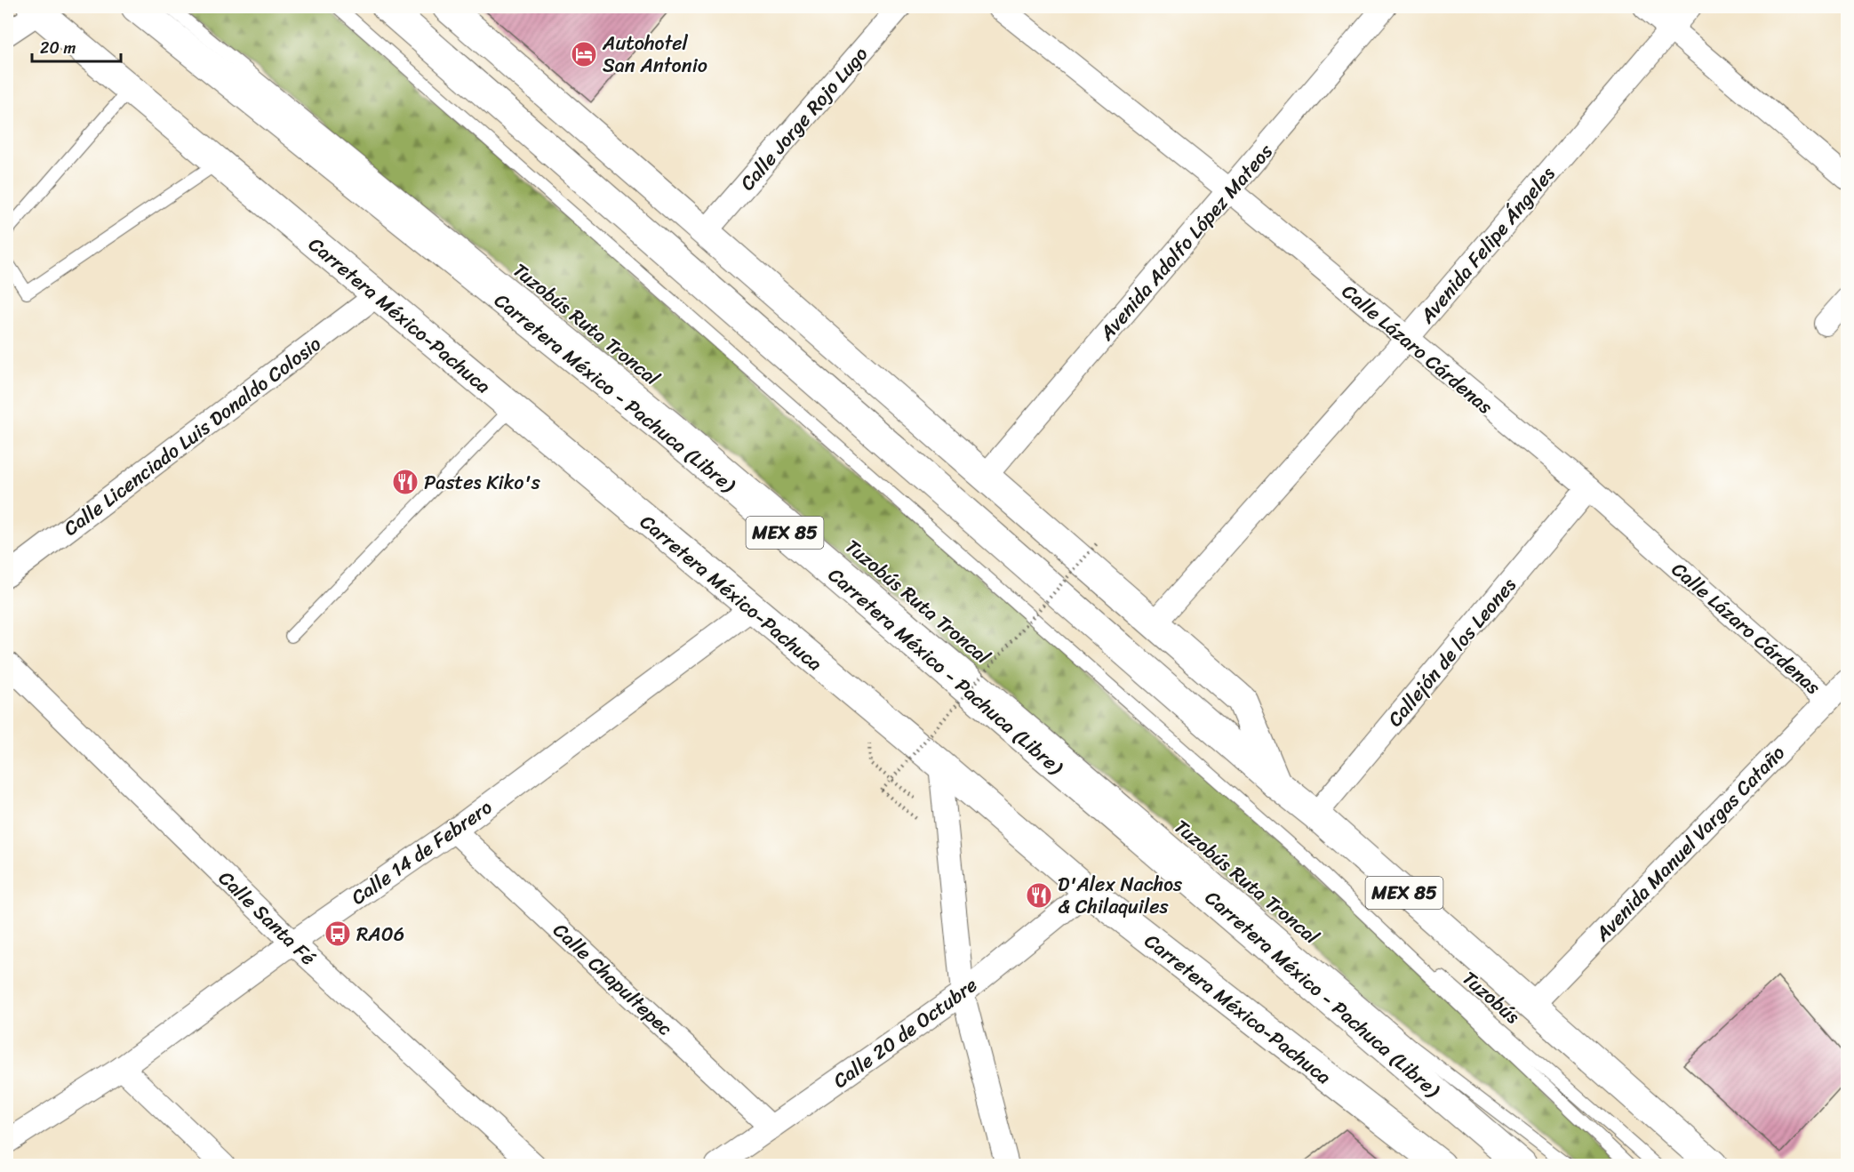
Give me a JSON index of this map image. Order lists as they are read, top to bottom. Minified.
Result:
{"streets":{"main road":["Carretera México-Pachuca","Carretera México - Pachuca (Libre)","MEX 85"],"street":["Calle Jorge Rojo Lugo","Avenida Adolfo López Mateos","Avenida Felipe Ángeles","Calle Lázaro Cárdenas","Calle Licenciado Luis Donaldo Colosio","Callejón de los Leones","Avenida Manuel Vargas Cataño","Calle 14 de Febrero","Calle Santa Fé","Calle Chapultepec","Calle 20 de Octubre"],"lane":["Tuzobús Ruta Troncal","Tuzobús"]},"crossings":[["Avenida Adolfo López Mateos","Calle Lázaro Cárdenas"],["Avenida Felipe Ángeles","Calle Lázaro Cárdenas"],["Carretera México-Pachuca","Calle Licenciado Luis Donaldo Colosio"],["Carretera México-Pachuca","Calle 14 de Febrero"],["Carretera México-Pachuca","Calle 20 de Octubre"],["Calle Lázaro Cárdenas","Callejón de los Leones"],["Calle Lázaro Cárdenas","Avenida Manuel Vargas Cataño"],["MEX 85","Callejón de los Leones"],["MEX 85","Avenida Manuel Vargas Cataño"],["Calle 14 de Febrero","Calle Santa Fé"],["Calle 14 de Febrero","Calle Chapultepec"],["Calle Chapultepec","Calle 20 de Octubre"]],"places":{"hotel":["Autohotel San Antonio"],"restaurant":["Pastes Kiko's","D'Alex Nachos & Chilaquiles"],"bus stop":["RA06"]},"scale_bar":"20 m"}
